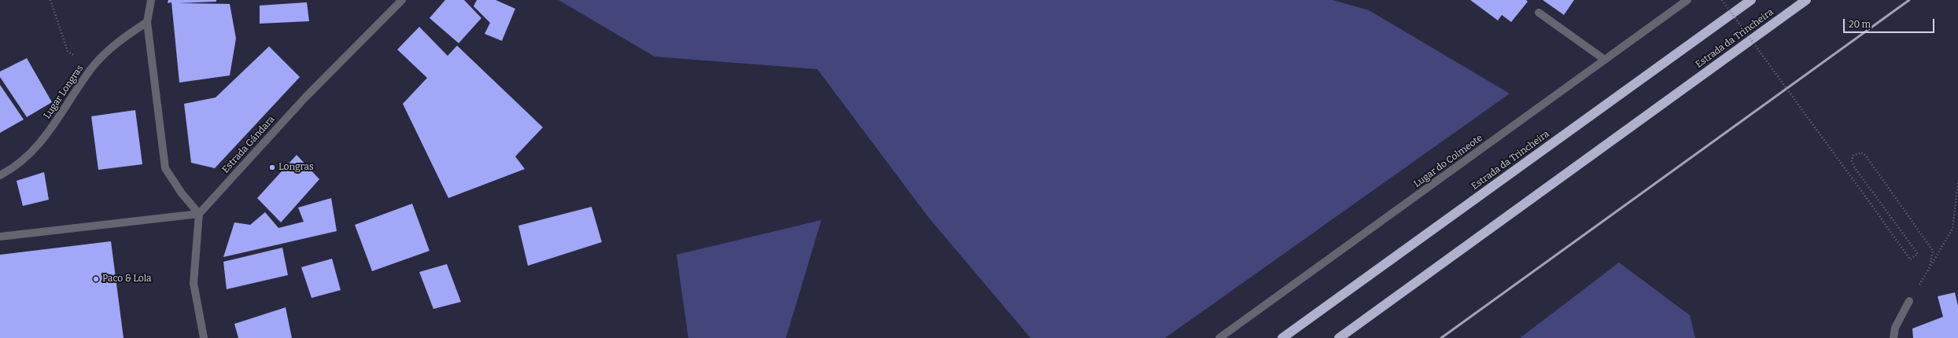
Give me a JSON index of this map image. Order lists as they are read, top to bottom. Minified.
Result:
{"streets":{"highway":["Estrada da Trincheira"],"street":["Lugar Longras","Estrada Gándara","Lugar do Colmeote"]},"places":["Longras","Paco & Lola"],"scale_bar":"20 m"}
